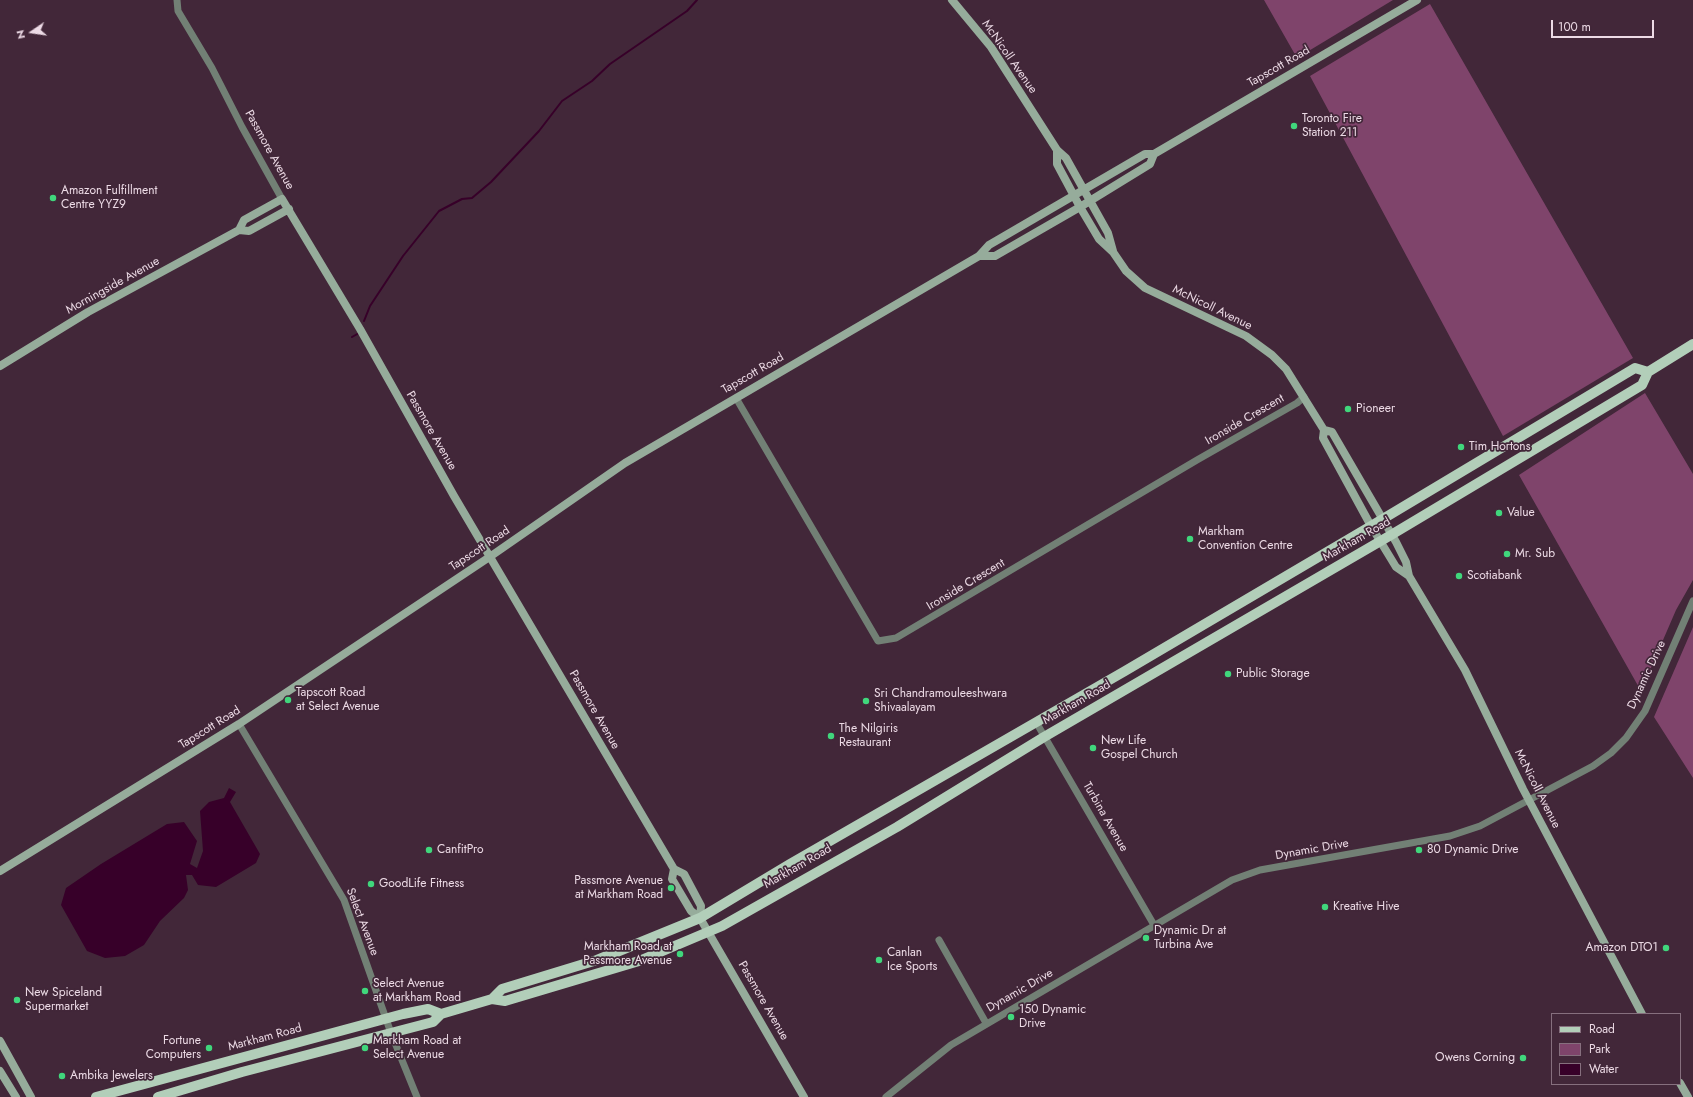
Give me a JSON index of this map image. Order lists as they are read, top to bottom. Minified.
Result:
{"streets":{"main road":["Markham Road"],"street":["McNicoll Avenue","Tapscott Road","Passmore Avenue","Morningside Avenue","Ironside Crescent","Dynamic Drive","Turbina Avenue","Select Avenue"]},"crossings":[["McNicoll Avenue","Tapscott Road"],["McNicoll Avenue","Ironside Crescent"],["McNicoll Avenue","Markham Road"],["McNicoll Avenue","Dynamic Drive"],["Tapscott Road","Passmore Avenue"],["Tapscott Road","Ironside Crescent"],["Tapscott Road","Select Avenue"],["Passmore Avenue","Morningside Avenue"],["Passmore Avenue","Markham Road"],["Markham Road","Turbina Avenue"],["Markham Road","Select Avenue"],["Dynamic Drive","Turbina Avenue"]],"places":["Toronto Fire Station 211","Amazon Fulfillment Centre YYZ9","Pioneer","Tim Hortons","Value","Markham Convention Centre","Mr. Sub","Scotiabank","Public Storage","Tapscott Road at Select Avenue","Sri Chandramouleeshwara Shivaalayam","The Nilgiris Restaurant","New Life Gospel Church","CanfitPro","80 Dynamic Drive","GoodLife Fitness","Passmore Avenue at Markham Road","Kreative Hive","Dynamic Dr at Turbina Ave","Amazon DTO1","Markham Road at Passmore Avenue","Canlan Ice Sports","Select Avenue at Markham Road","New Spiceland Supermarket","150 Dynamic Drive","Fortune Computers","Markham Road at Select Avenue","Owens Corning","Ambika Jewelers"],"legend":["Road","Park","Water"],"scale_bar":"100 m","north":"left"}
